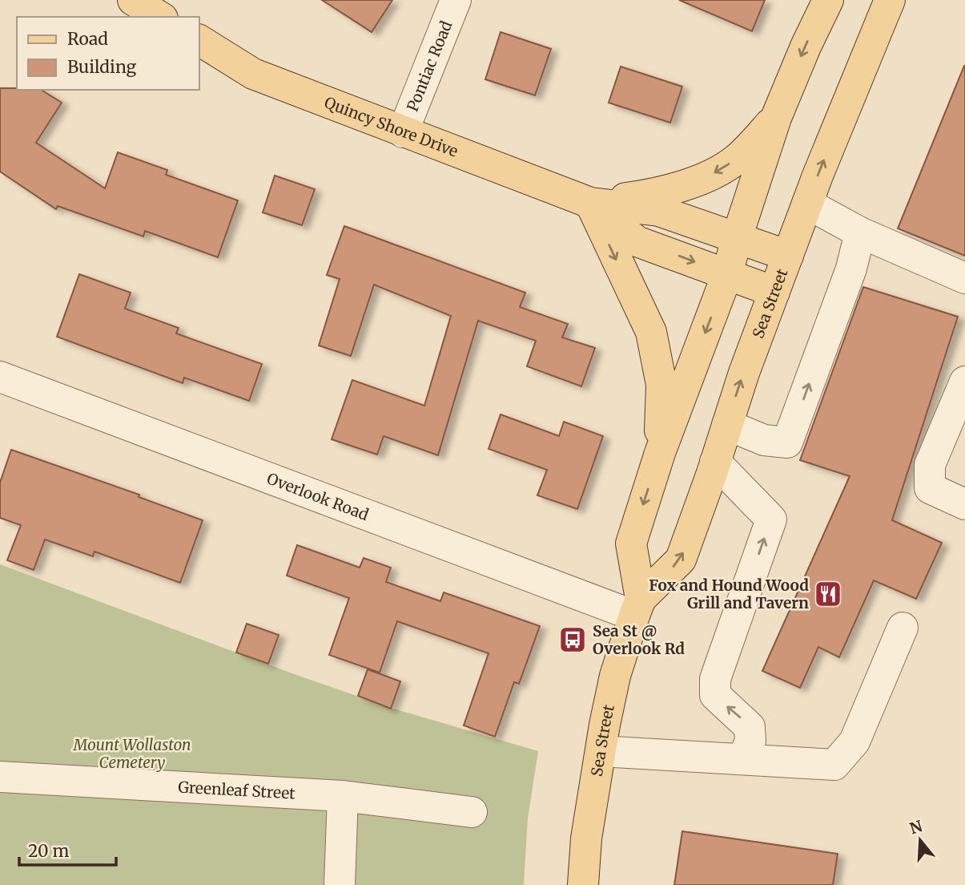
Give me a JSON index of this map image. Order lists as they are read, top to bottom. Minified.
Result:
{"streets":{"main road":["Quincy Shore Drive","Sea Street"],"street":["Pontiac Road","Overlook Road","Greenleaf Street"]},"crossings":[["Pontiac Road","Quincy Shore Drive"],["Quincy Shore Drive","Sea Street"],["Sea Street","Overlook Road"]],"parks":["Mount Wollaston Cemetery"],"places":{"restaurant":["Fox and Hound Wood Grill and Tavern"],"bus stop":["Sea St @ Overlook Rd"]},"legend":["Road","Building"],"scale_bar":"20 m","north":"top"}
